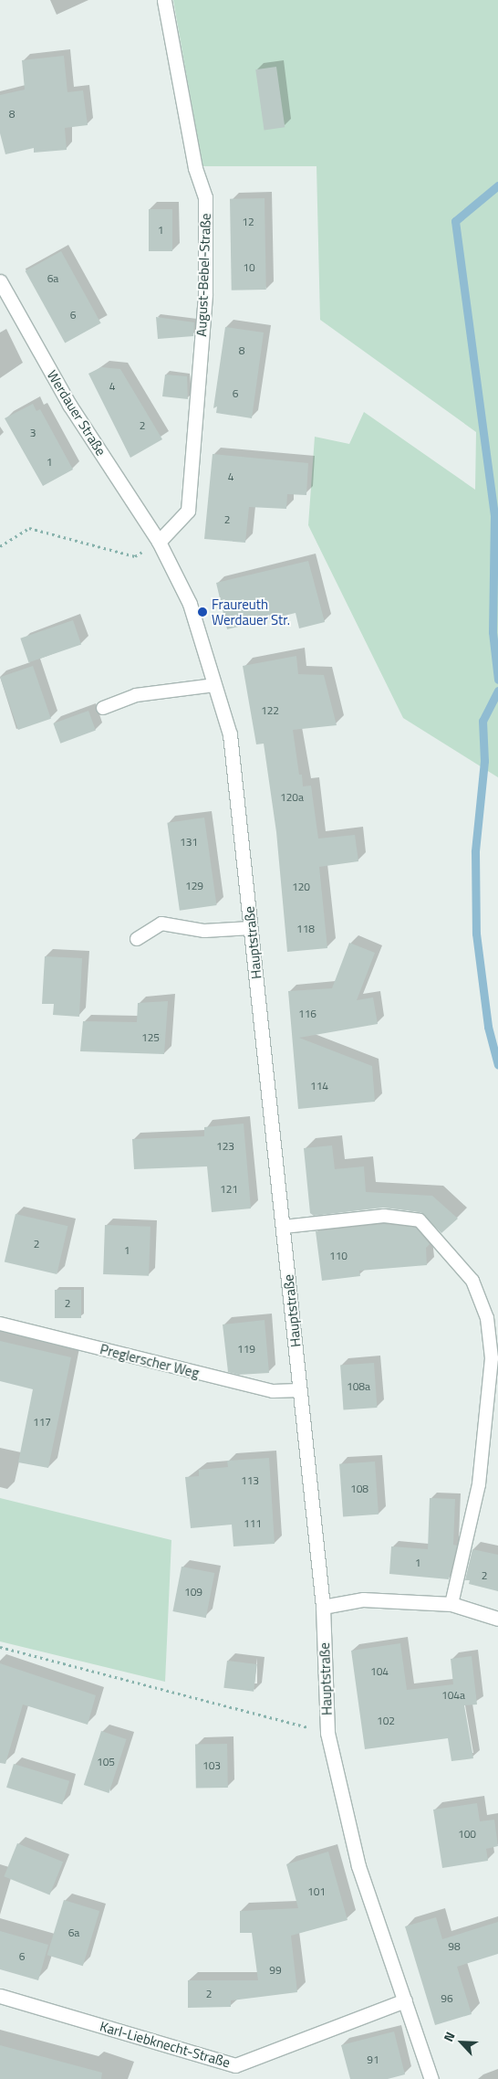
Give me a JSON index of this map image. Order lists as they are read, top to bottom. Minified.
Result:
{"streets":{"main road":["August-Bebel-Straße","Werdauer Straße","Hauptstraße","Karl-Liebknecht-Straße"],"lane":["Preglerscher Weg"]},"crossings":[["August-Bebel-Straße","Werdauer Straße"],["August-Bebel-Straße","Hauptstraße"],["Werdauer Straße","Hauptstraße"],["Hauptstraße","Preglerscher Weg"],["Hauptstraße","Karl-Liebknecht-Straße"]],"places":["Fraureuth Werdauer Str."],"house_numbers":["8","12","1","10","6a","6","8","4","6","2","3","1","4","2","122","120a","131","129","120","118","116","125","114","123","121","2","1","110","2","119","108a","117","113","108","111","1","2","109","104","104a","102","105","103","100","101","6a","98","6","99","2","96","91"],"north":"top left"}
